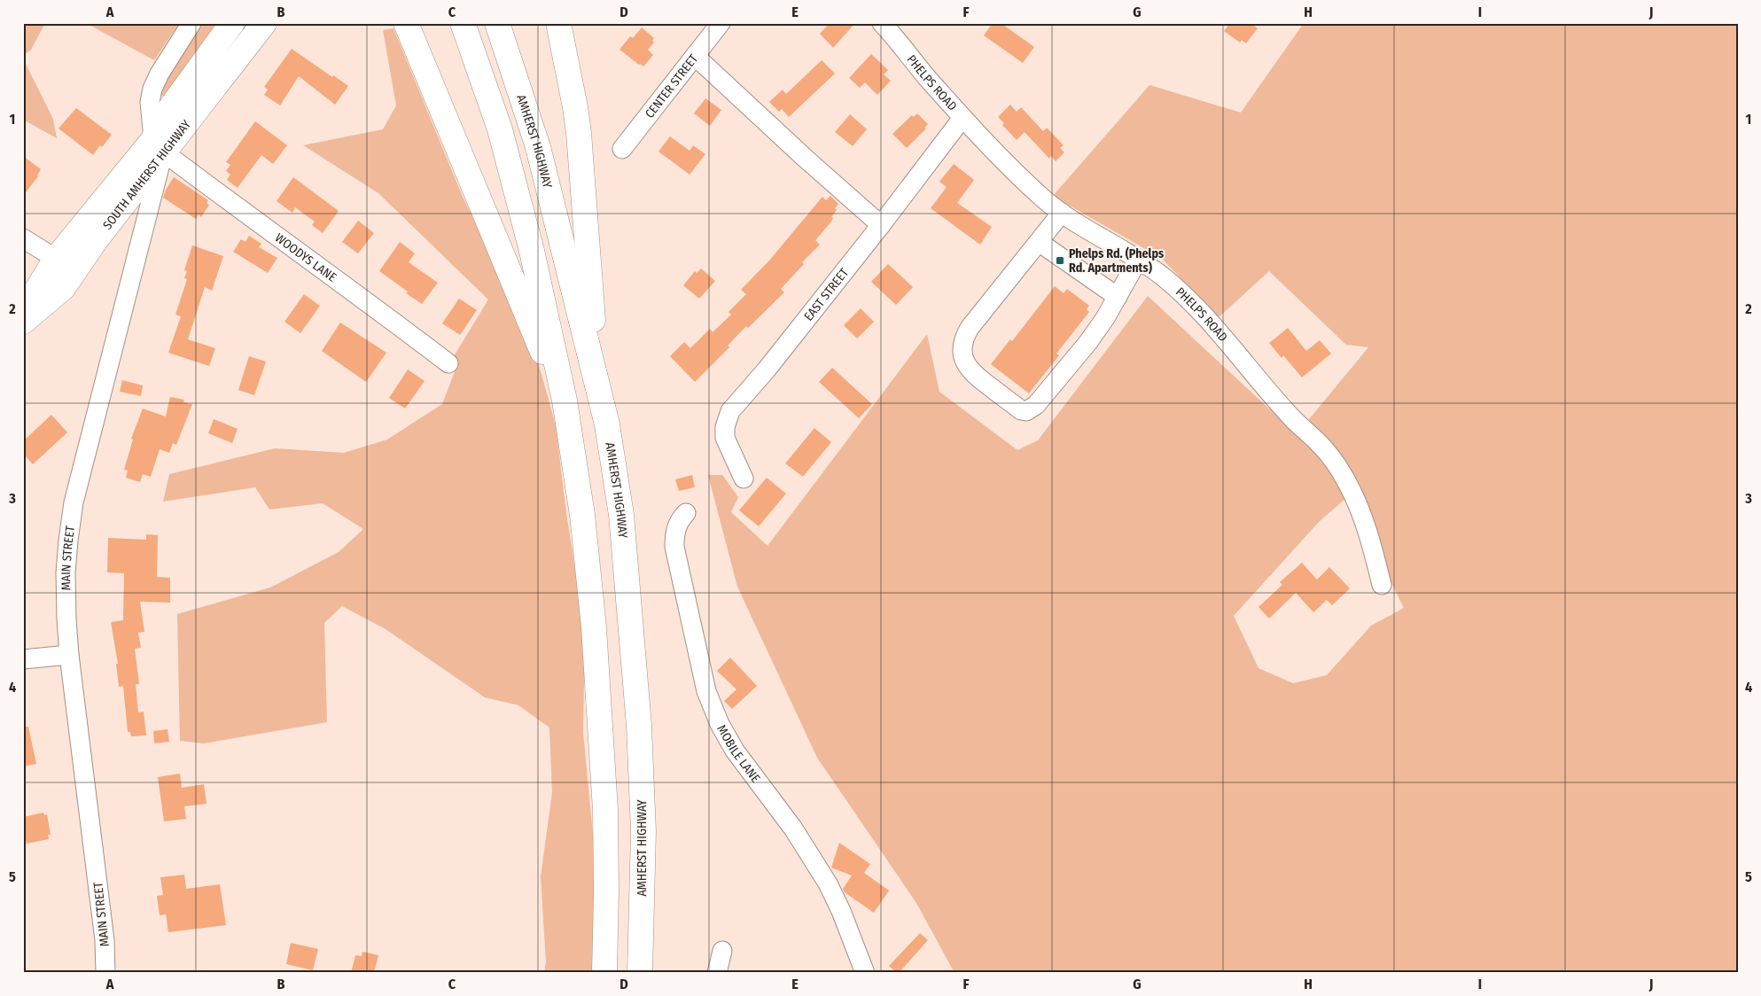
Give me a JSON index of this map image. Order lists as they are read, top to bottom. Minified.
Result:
{"streets":{"main road":["AMHERST HIGHWAY","SOUTH AMHERST HIGHWAY"],"street":["PHELPS ROAD","CENTER STREET","WOODYS LANE","EAST STREET","MAIN STREET","MOBILE LANE"]},"crossings":[["PHELPS ROAD","EAST STREET"],["SOUTH AMHERST HIGHWAY","WOODYS LANE"],["SOUTH AMHERST HIGHWAY","MAIN STREET"],["WOODYS LANE","MAIN STREET"]],"places":{"transit":["Phelps Rd. (Phelps Rd. Apartments)"]},"grid":{"columns":["A","B","C","D","E","F","G","H","I","J"],"rows":["1","2","3","4","5"]}}
